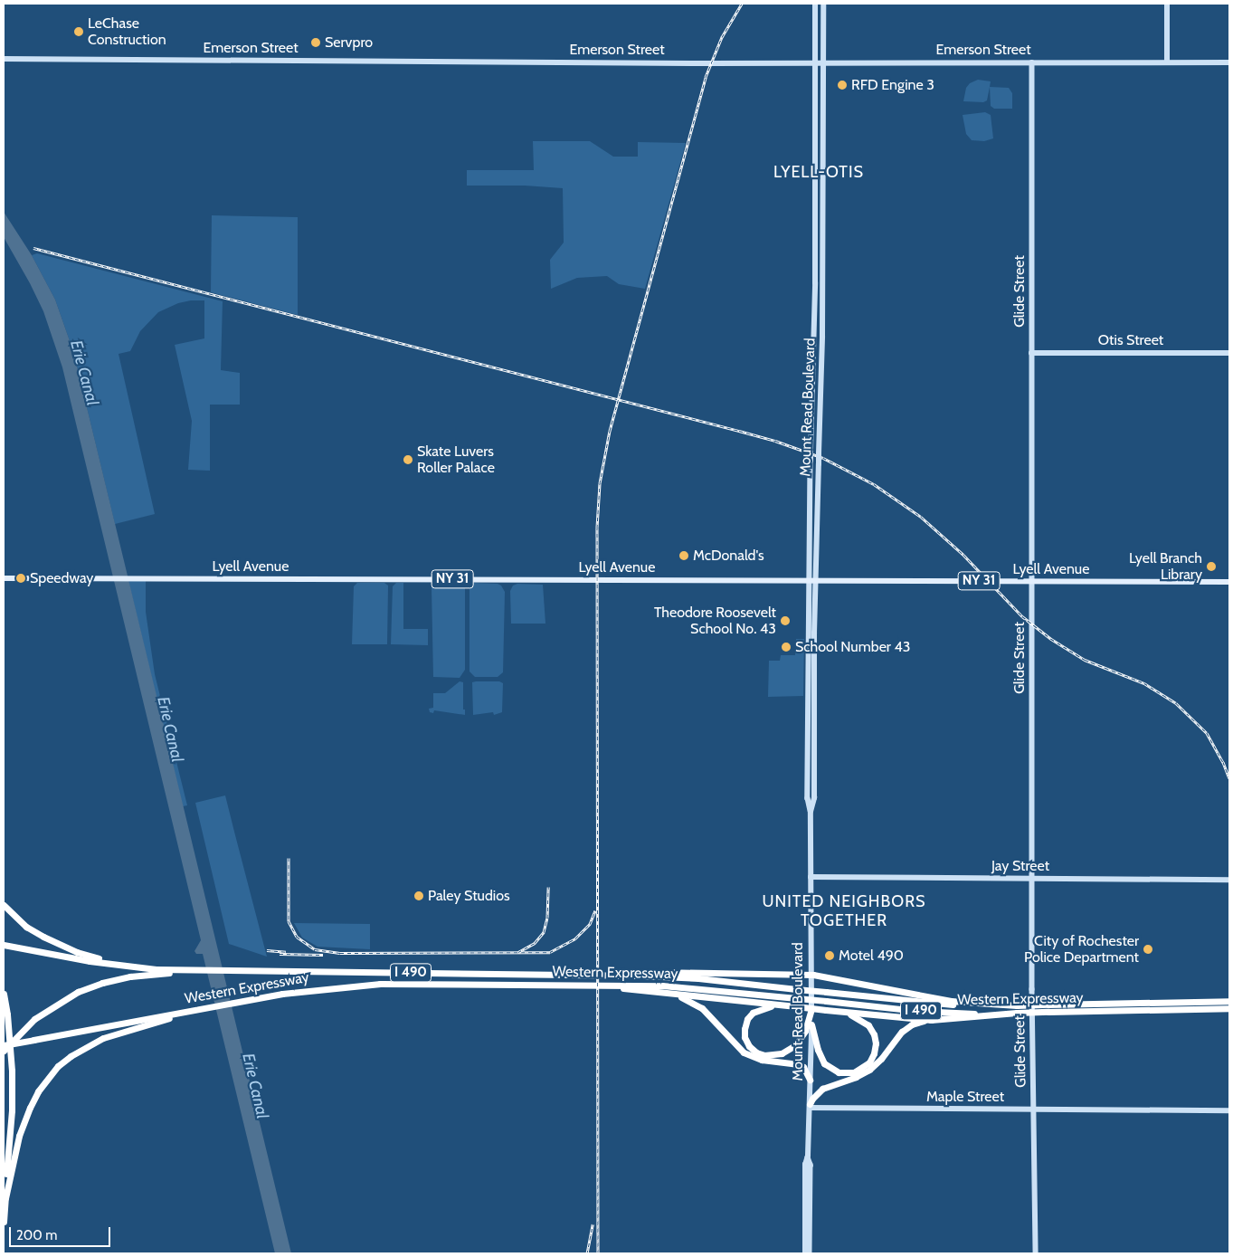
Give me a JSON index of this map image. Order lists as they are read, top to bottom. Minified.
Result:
{"streets":{"highway":["I 490","Western Expressway"],"main road":["Lyell Avenue","NY 31"],"street":["Emerson Street","Glide Street","Otis Street","Mount Read Boulevard","Jay Street","Maple Street"]},"crossings":[["Emerson Street","Glide Street"],["Emerson Street","Mount Read Boulevard"],["Glide Street","Otis Street"],["Glide Street","Lyell Avenue"],["Glide Street","Jay Street"],["Glide Street","Maple Street"],["Mount Read Boulevard","Lyell Avenue"],["Mount Read Boulevard","Jay Street"],["Mount Read Boulevard","Maple Street"]],"districts":["LYELL-OTIS","UNITED NEIGHBORS TOGETHER"],"water":["Erie Canal"],"places":["LeChase Construction","Servpro","RFD Engine 3","Skate Luvers Roller Palace","McDonald's","Lyell Branch Library","Speedway","Theodore Roosevelt School No. 43","School Number 43","Paley Studios","City of Rochester Police Department","Motel 490"],"scale_bar":"200 m"}
